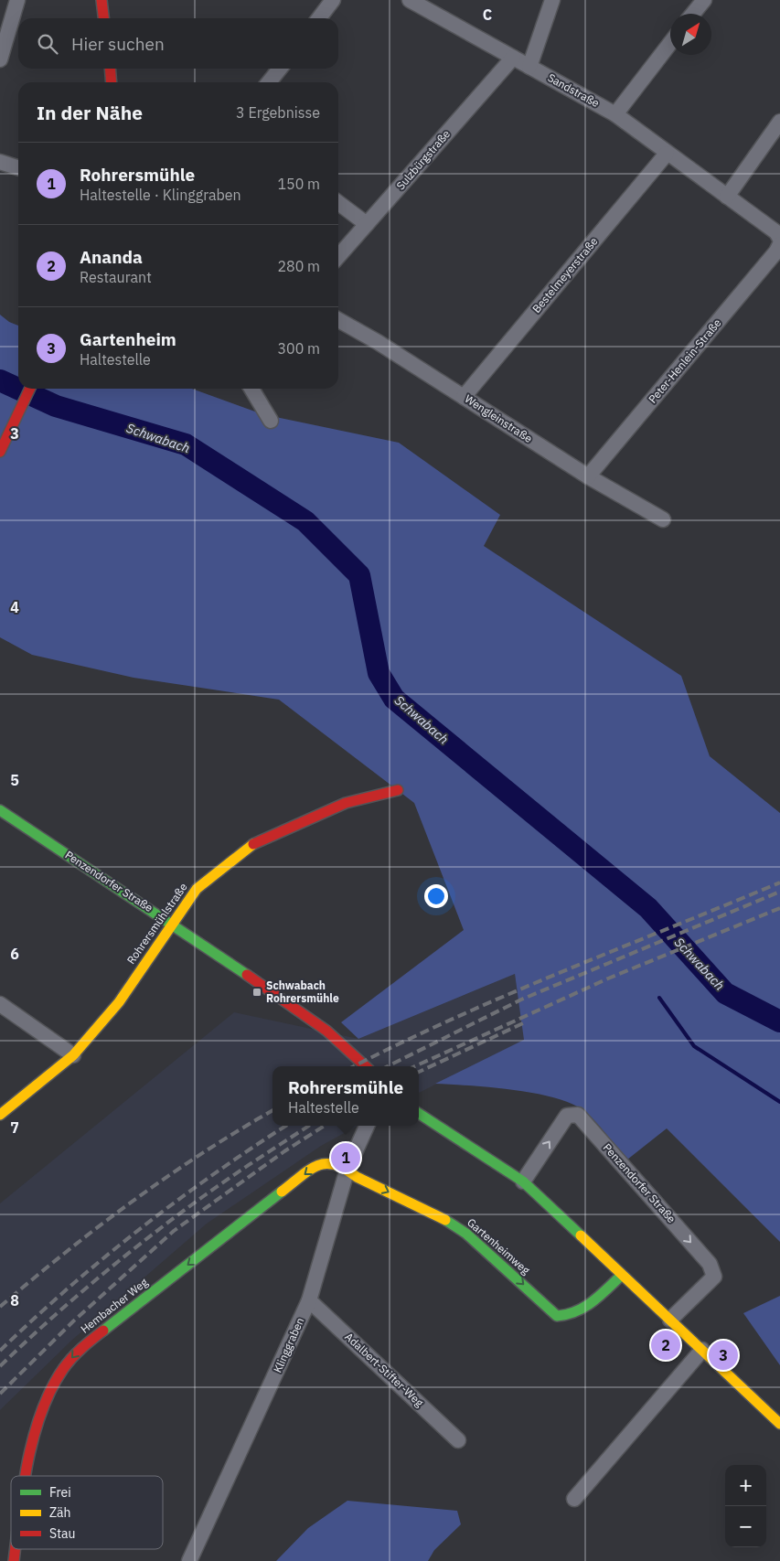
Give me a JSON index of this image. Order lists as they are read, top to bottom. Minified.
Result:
{"streets":{"street":["Sandstraße","Sulzbürgstraße","Bestelmeyerstraße","Peter-Henlein-Straße","Wengleinstraße","Penzendorfer Straße","Rohrersmühlstraße","Gartenheimweg","Hembacher Weg","Klinggraben","Adalbert-Stifter-Weg"]},"crossings":[["Sandstraße","Sulzbürgstraße"],["Sandstraße","Bestelmeyerstraße"],["Bestelmeyerstraße","Wengleinstraße"],["Peter-Henlein-Straße","Wengleinstraße"],["Penzendorfer Straße","Rohrersmühlstraße"],["Gartenheimweg","Hembacher Weg"],["Gartenheimweg","Klinggraben"],["Hembacher Weg","Klinggraben"],["Klinggraben","Adalbert-Stifter-Weg"]],"one_way":["Hembacher Weg"],"water":["Schwabach"],"places":{"transit":["Schwabach Rohrersmühle"]},"legend":["Frei","Zäh","Stau"],"north":"top right","page":{"search":"Hier suchen","heading":["In der Nähe","3 Ergebnisse"],"list":[{"mark":"1","name":"Rohrersmühle","note":"Haltestelle · Klinggraben","value":"150 m"},{"mark":"2","name":"Ananda","note":"Restaurant","value":"280 m"},{"mark":"3","name":"Gartenheim","note":"Haltestelle","value":"300 m"}],"popup":["Rohrersmühle","Haltestelle"],"pins":["1","2","3"],"map_buttons":["+","−"]},"grid":{"columns":["C"],"rows":["3","4","5","6","7","8"]}}
